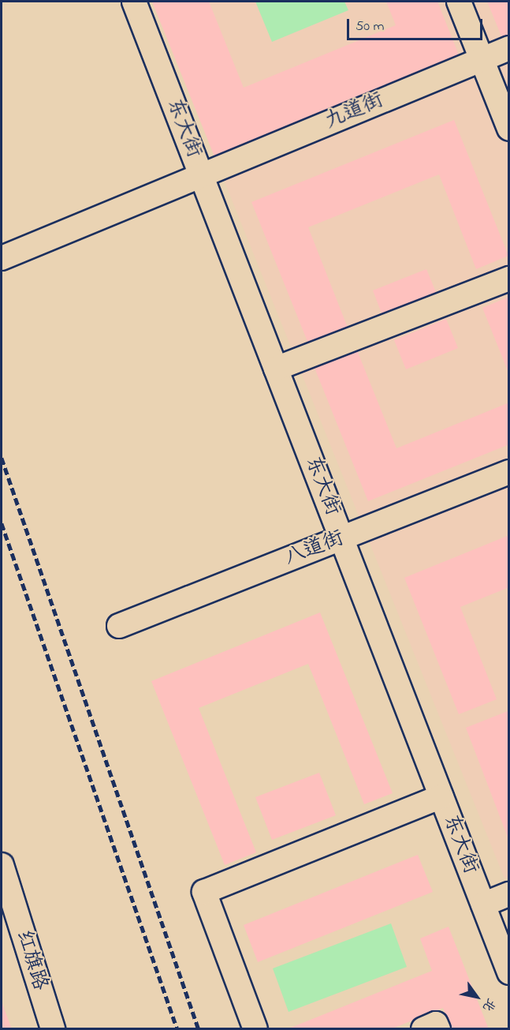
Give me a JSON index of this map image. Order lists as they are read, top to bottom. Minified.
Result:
{"streets":{"street":["九道街","东大街","八道街","红旗路"]},"crossings":[["九道街","东大街"],["东大街","八道街"]],"scale_bar":"50 m","north":"bottom right"}
